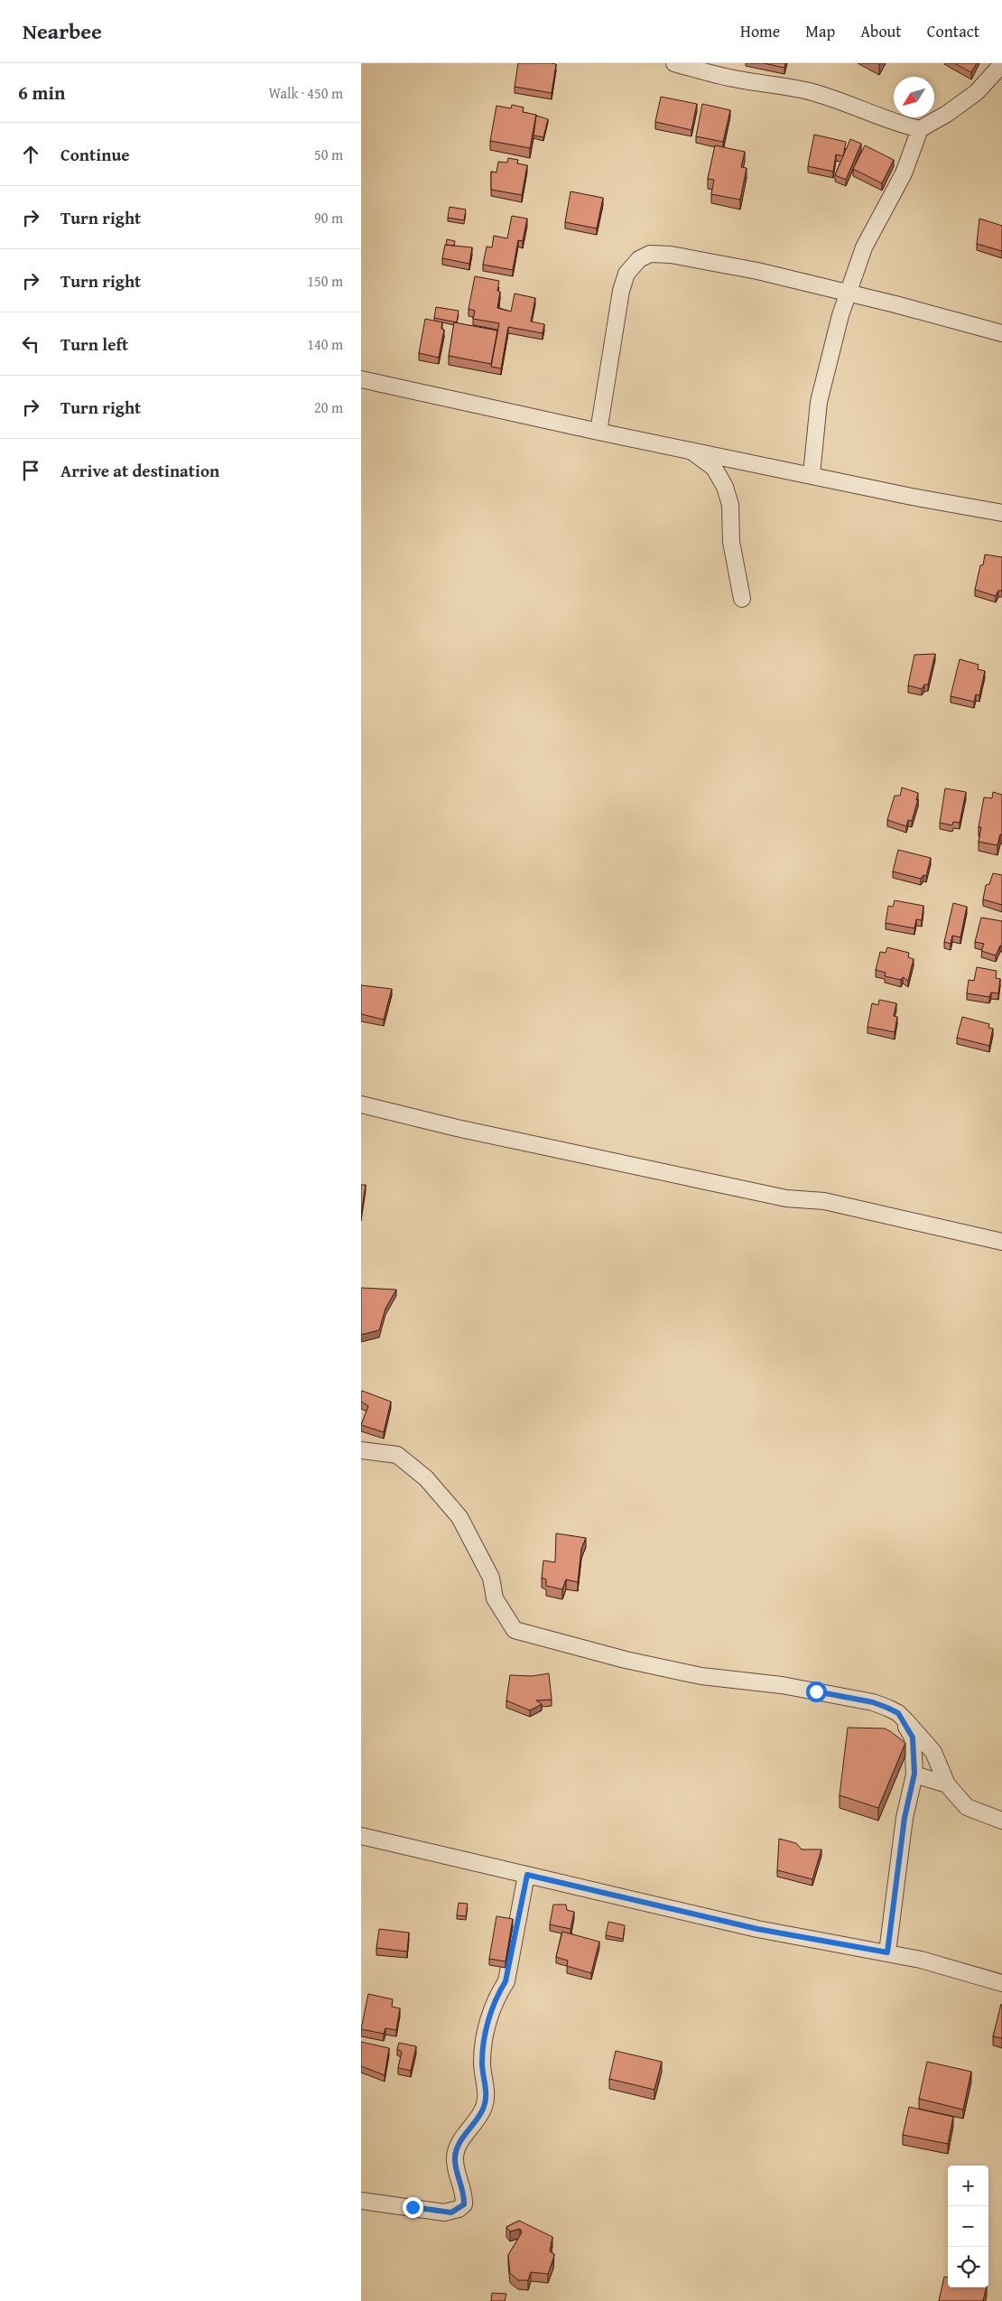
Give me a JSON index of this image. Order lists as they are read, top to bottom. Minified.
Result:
{"north":"bottom left","page":{"header":"Nearbee","nav":["Home","Map","About","Contact"],"heading":["6 min","Walk · 450 m"],"list":[["Continue","50 m"],["Turn right","90 m"],["Turn right","150 m"],["Turn left","140 m"],["Turn right","20 m"],"Arrive at destination"],"map_buttons":["+","−"]}}
